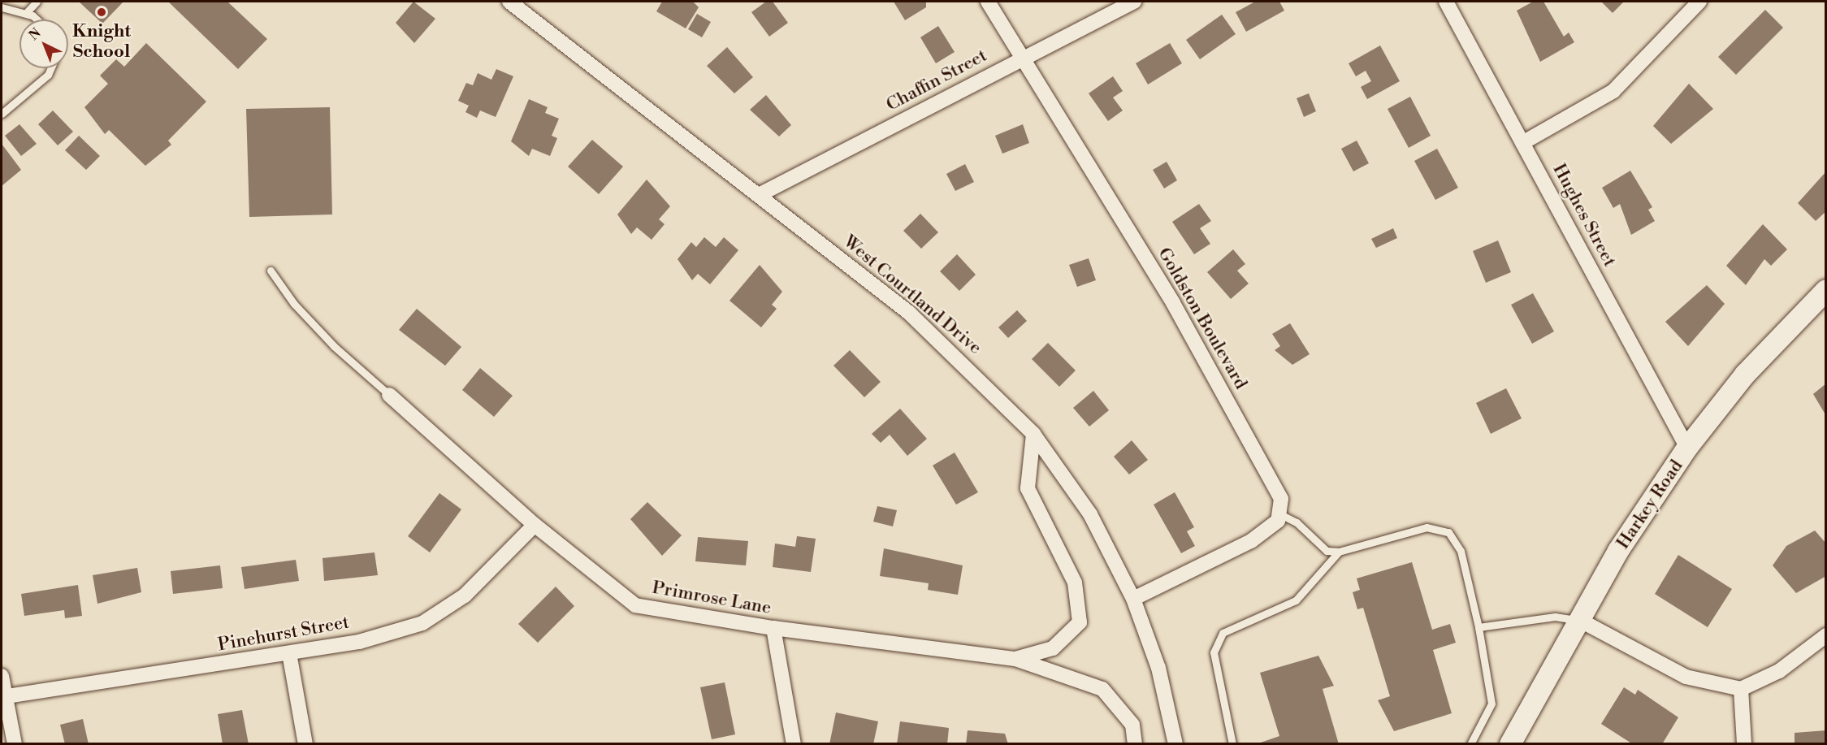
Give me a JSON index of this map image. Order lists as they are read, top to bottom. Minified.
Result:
{"streets":{"street":["Chaffin Street","Hughes Street","West Courtland Drive","Goldston Boulevard","Harkey Road","Primrose Lane","Pinehurst Street"]},"crossings":[["Chaffin Street","West Courtland Drive"],["Chaffin Street","Goldston Boulevard"],["Hughes Street","Harkey Road"],["West Courtland Drive","Primrose Lane"],["Primrose Lane","Pinehurst Street"]],"places":["Knight School"],"north":"top left"}
